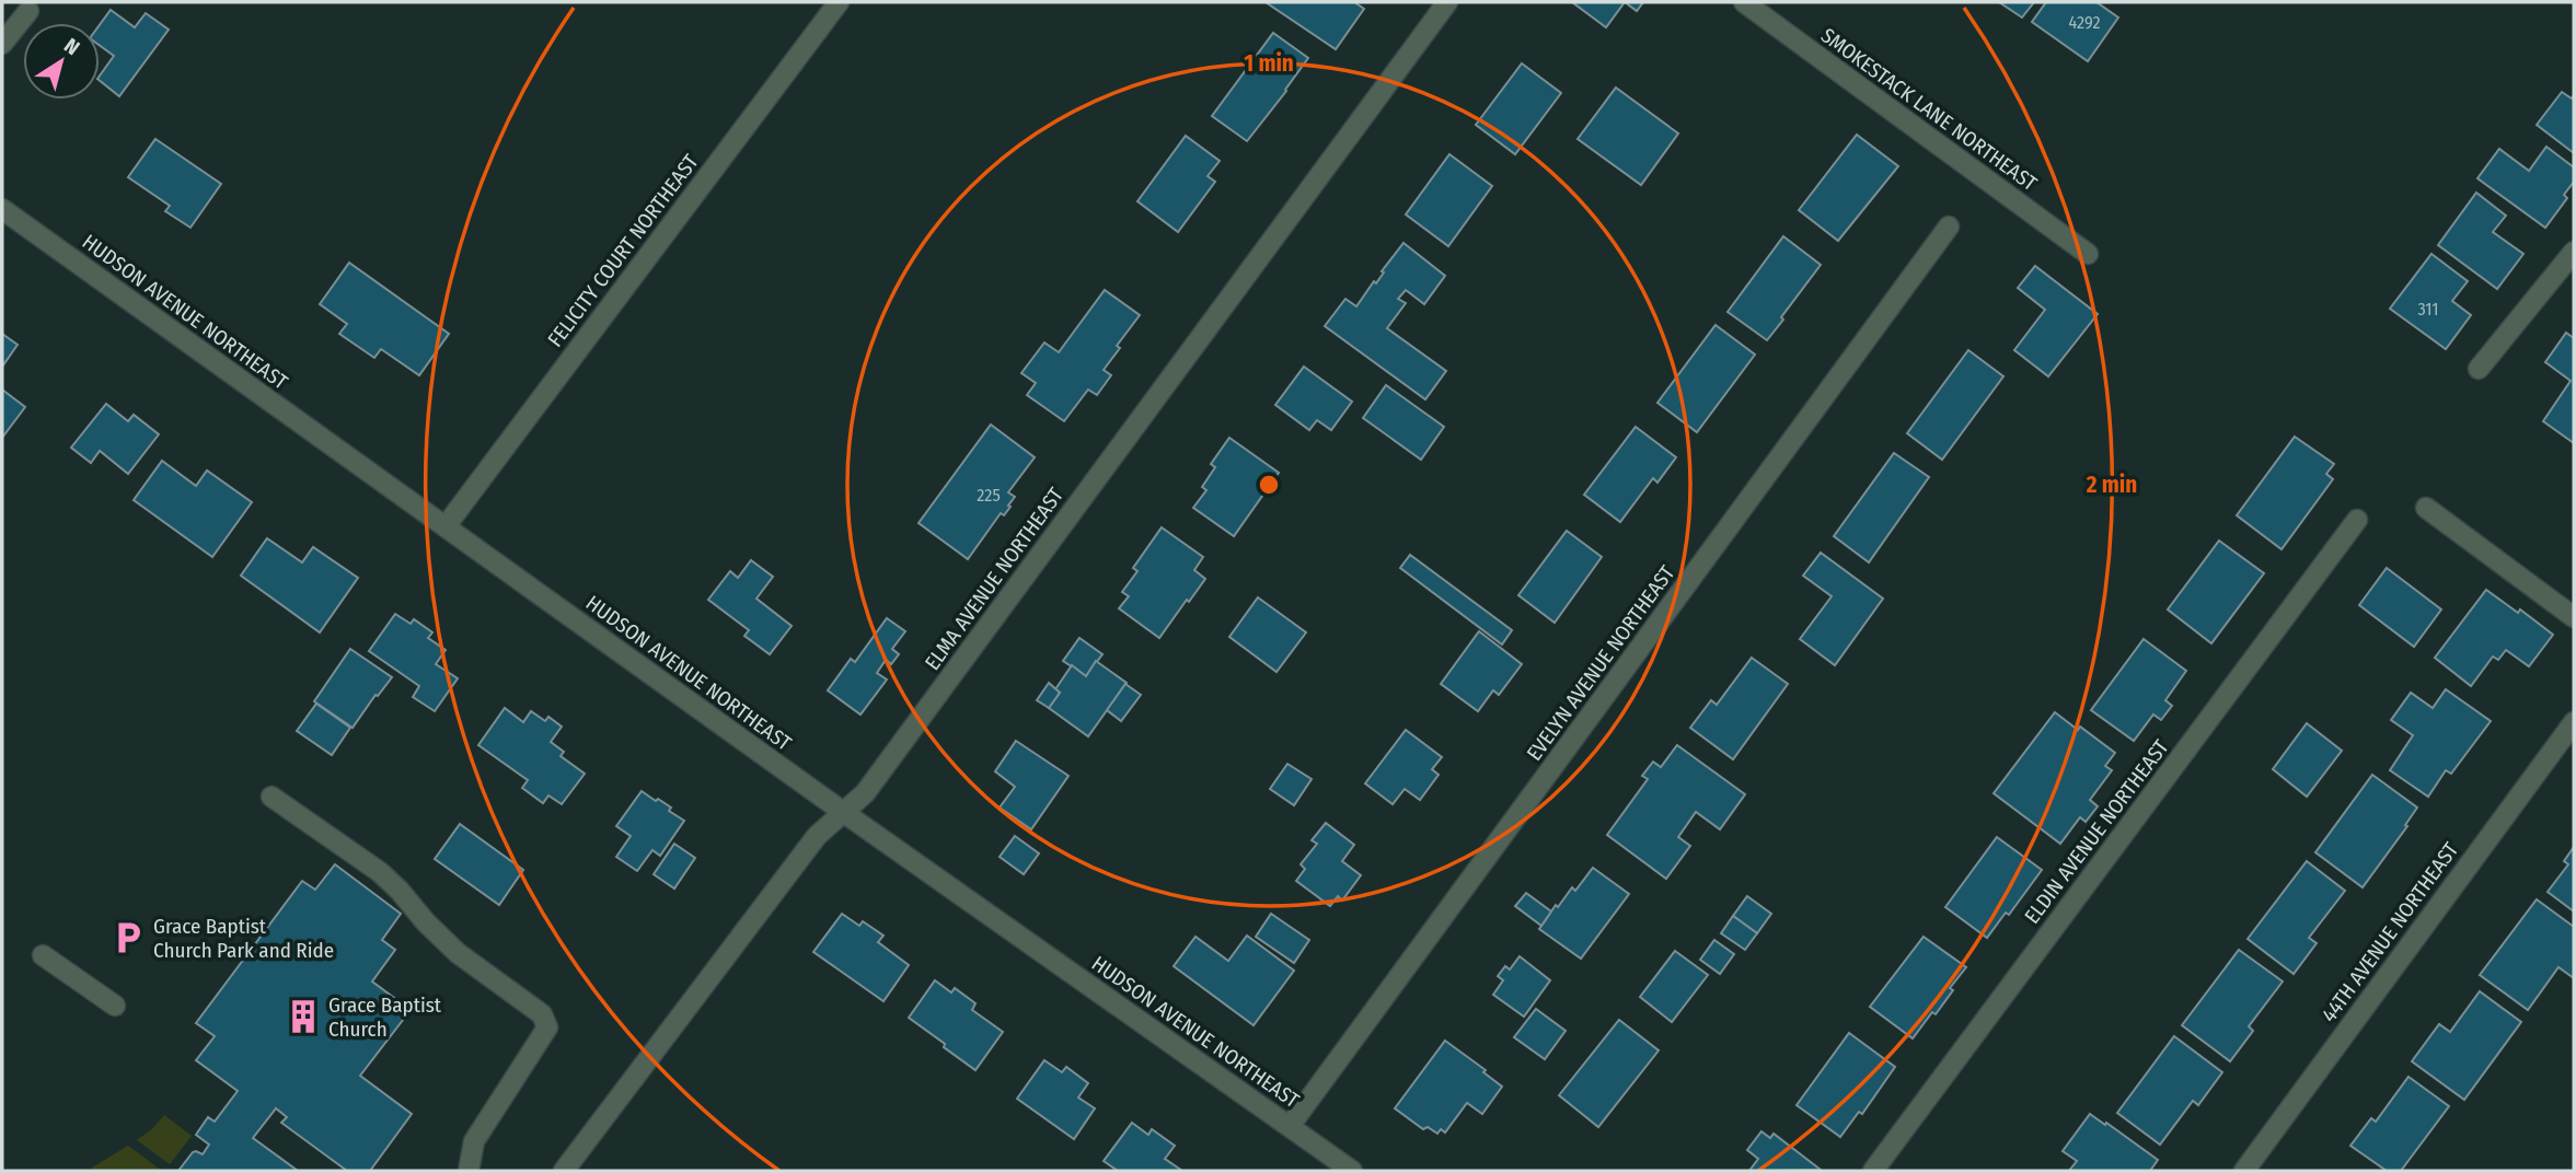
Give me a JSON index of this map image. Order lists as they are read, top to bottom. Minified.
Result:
{"streets":{"street":["SMOKESTACK LANE NORTHEAST","FELICITY COURT NORTHEAST","HUDSON AVENUE NORTHEAST","ELMA AVENUE NORTHEAST","EVELYN AVENUE NORTHEAST","ELDIN AVENUE NORTHEAST","44TH AVENUE NORTHEAST"]},"crossings":[["FELICITY COURT NORTHEAST","HUDSON AVENUE NORTHEAST"],["HUDSON AVENUE NORTHEAST","ELMA AVENUE NORTHEAST"],["HUDSON AVENUE NORTHEAST","EVELYN AVENUE NORTHEAST"]],"places":{"parking":["Grace Baptist Church Park and Ride"],"building":["Grace Baptist Church"]},"house_numbers":["4292","311","225"],"north":"top right","rings":["1 min","2 min"]}
